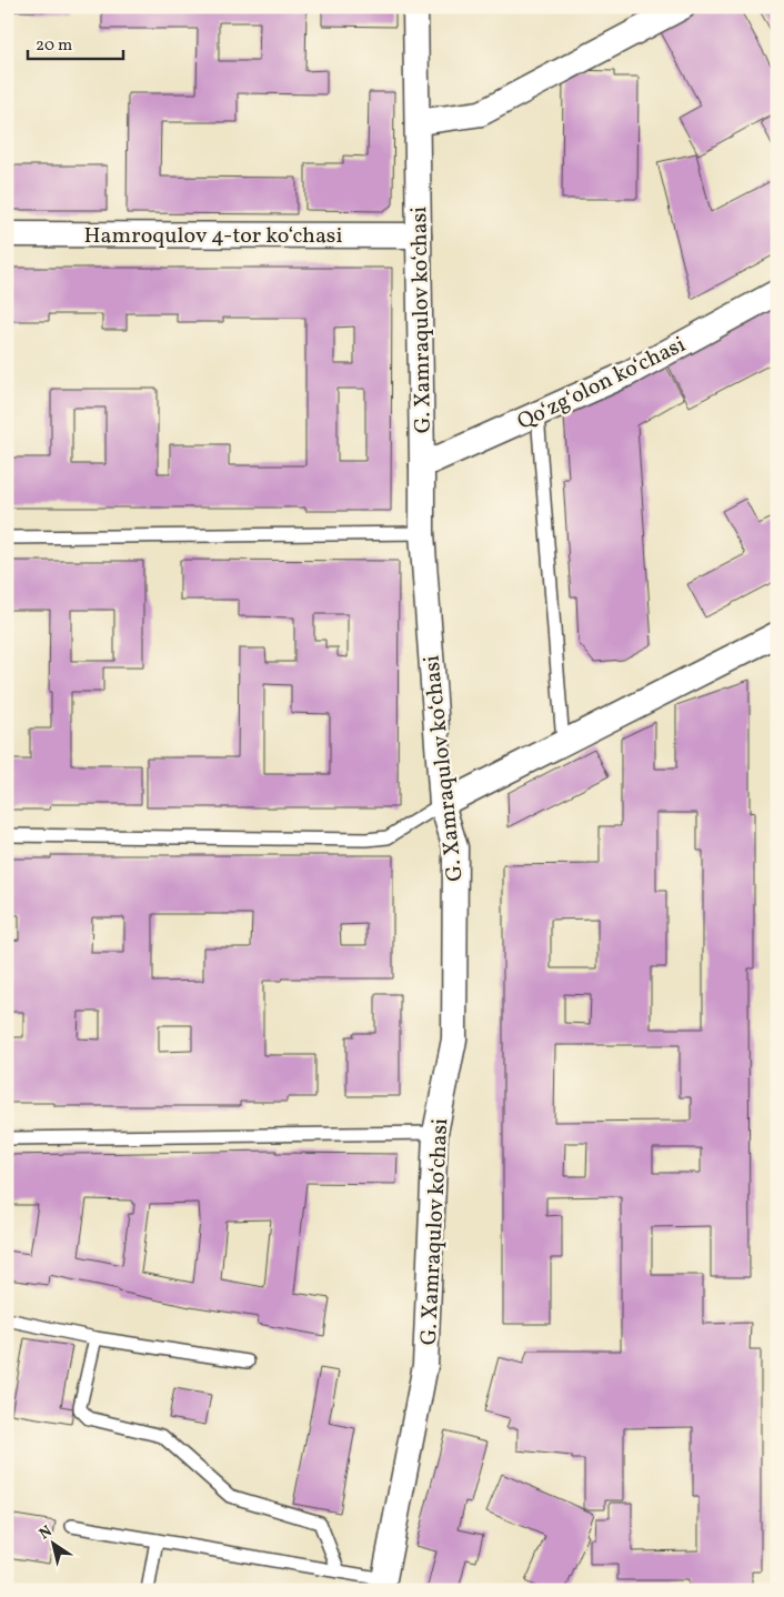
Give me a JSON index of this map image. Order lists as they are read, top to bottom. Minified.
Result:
{"streets":{"street":["Hamroqulov 4-tor koʻchasi","G. Xamraqulov koʻchasi","Qoʻzgʻolon koʻchasi"]},"crossings":[["Hamroqulov 4-tor koʻchasi","G. Xamraqulov koʻchasi"],["G. Xamraqulov koʻchasi","Qoʻzgʻolon koʻchasi"]],"scale_bar":"20 m","north":"top left"}
